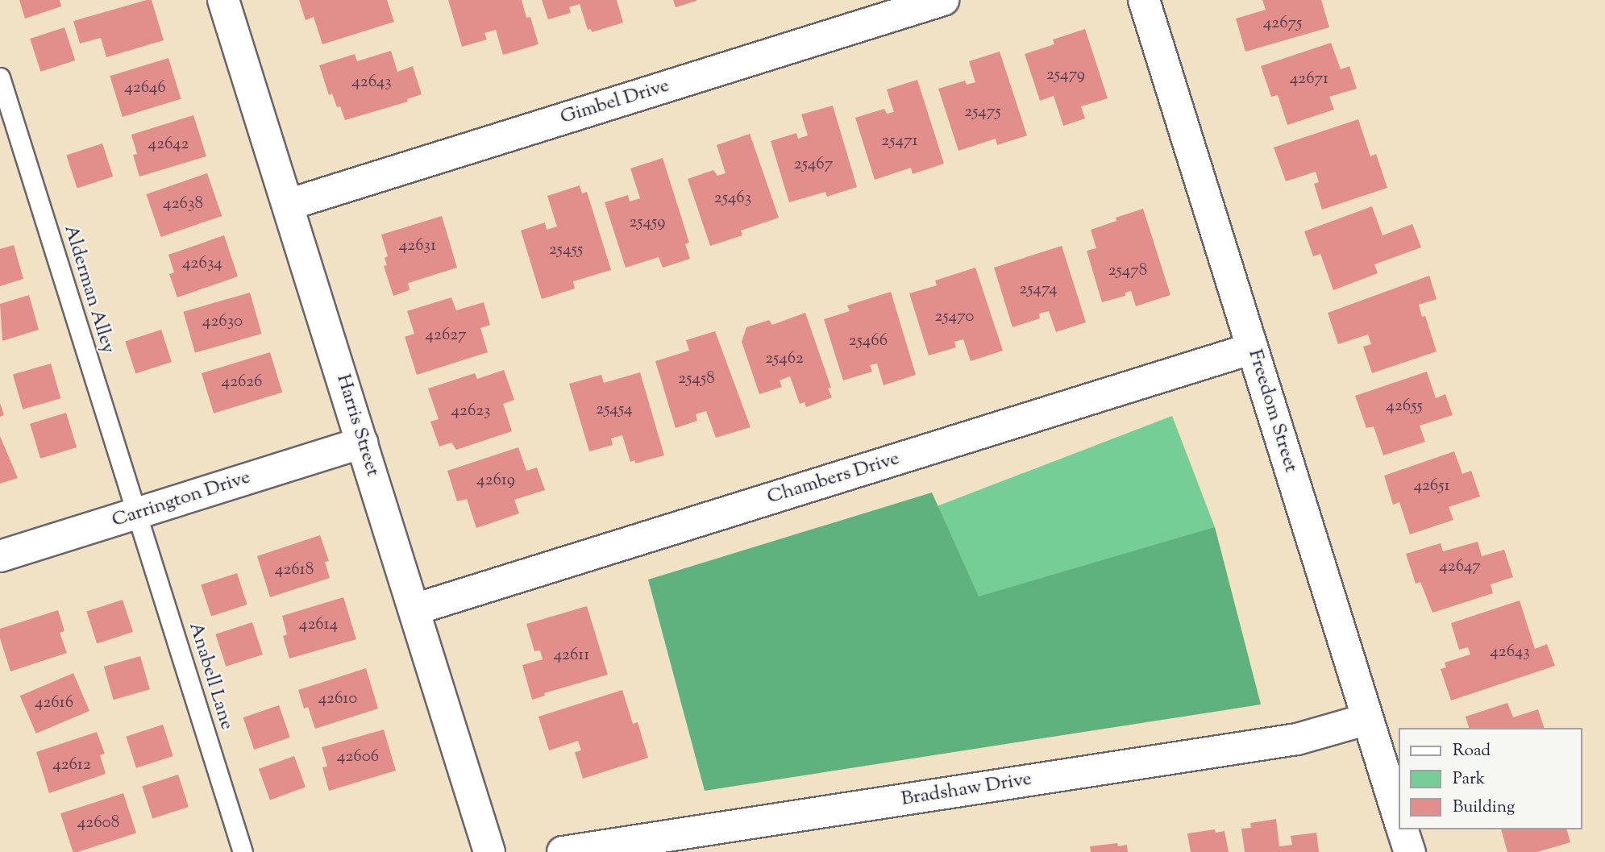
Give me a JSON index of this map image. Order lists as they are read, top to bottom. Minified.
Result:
{"streets":{"street":["Gimbel Drive","Freedom Street","Harris Street","Chambers Drive","Carrington Drive","Bradshaw Drive"],"lane":["Alderman Alley","Anabell Lane"]},"crossings":[["Gimbel Drive","Harris Street"],["Alderman Alley","Carrington Drive"],["Alderman Alley","Anabell Lane"],["Freedom Street","Chambers Drive"],["Freedom Street","Bradshaw Drive"],["Harris Street","Chambers Drive"],["Harris Street","Carrington Drive"],["Carrington Drive","Anabell Lane"]],"house_numbers":["42675","25479","42671","42643","42646","25475","25471","42642","25467","25463","42638","25459","42631","25455","42634","25478","25474","25470","42630","42627","25466","25462","25458","42626","42655","25454","42623","42619","42651","42647","42618","42614","42643","42611","42610","42616","42606","42612","42608"],"legend":["Road","Park","Building"]}
